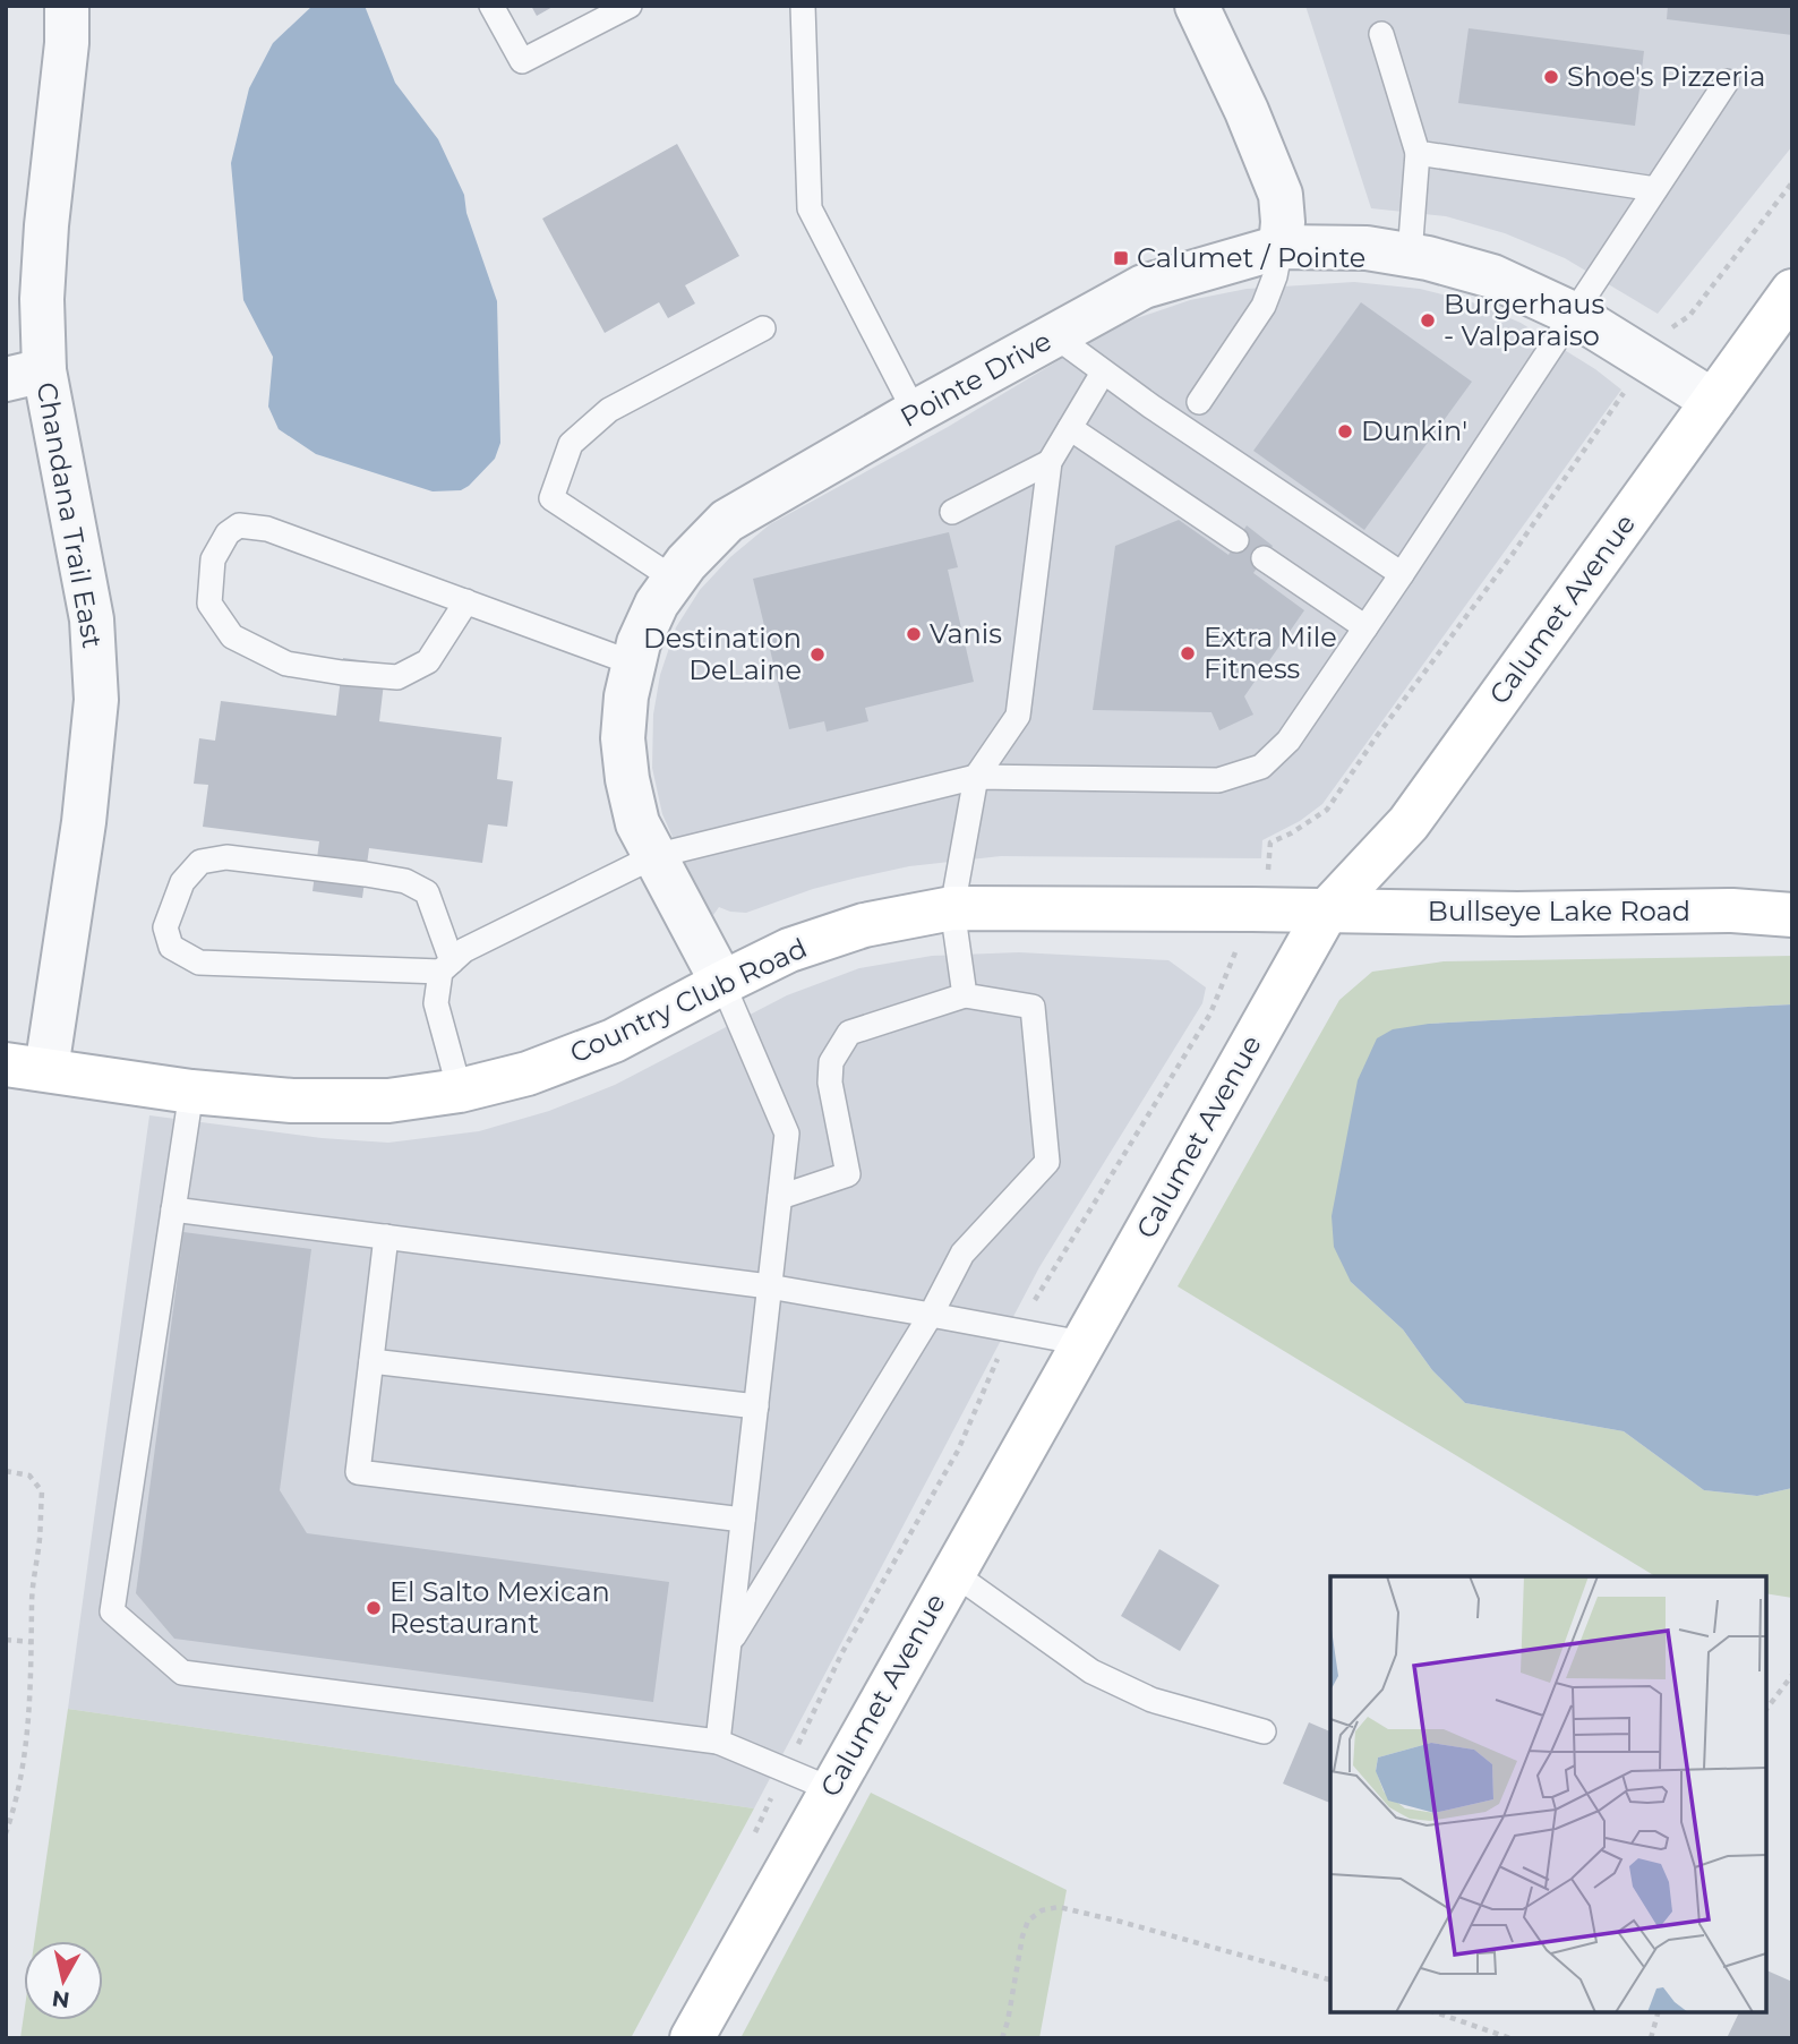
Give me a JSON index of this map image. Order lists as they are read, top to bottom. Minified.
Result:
{"streets":{"main road":["Calumet Avenue","Bullseye Lake Road","Country Club Road"],"street":["Pointe Drive","Chandana Trail East"]},"crossings":[["Pointe Drive","Calumet Avenue"],["Pointe Drive","Country Club Road"],["Chandana Trail East","Country Club Road"],["Calumet Avenue","Bullseye Lake Road"],["Calumet Avenue","Country Club Road"],["Bullseye Lake Road","Country Club Road"]],"places":{"other":["Shoe's Pizzeria","Burgerhaus - Valparaiso","Dunkin'","Vanis","Extra Mile Fitness","Destination DeLaine","El Salto Mexican Restaurant"],"transit":["Calumet / Pointe"]},"north":"bottom"}
